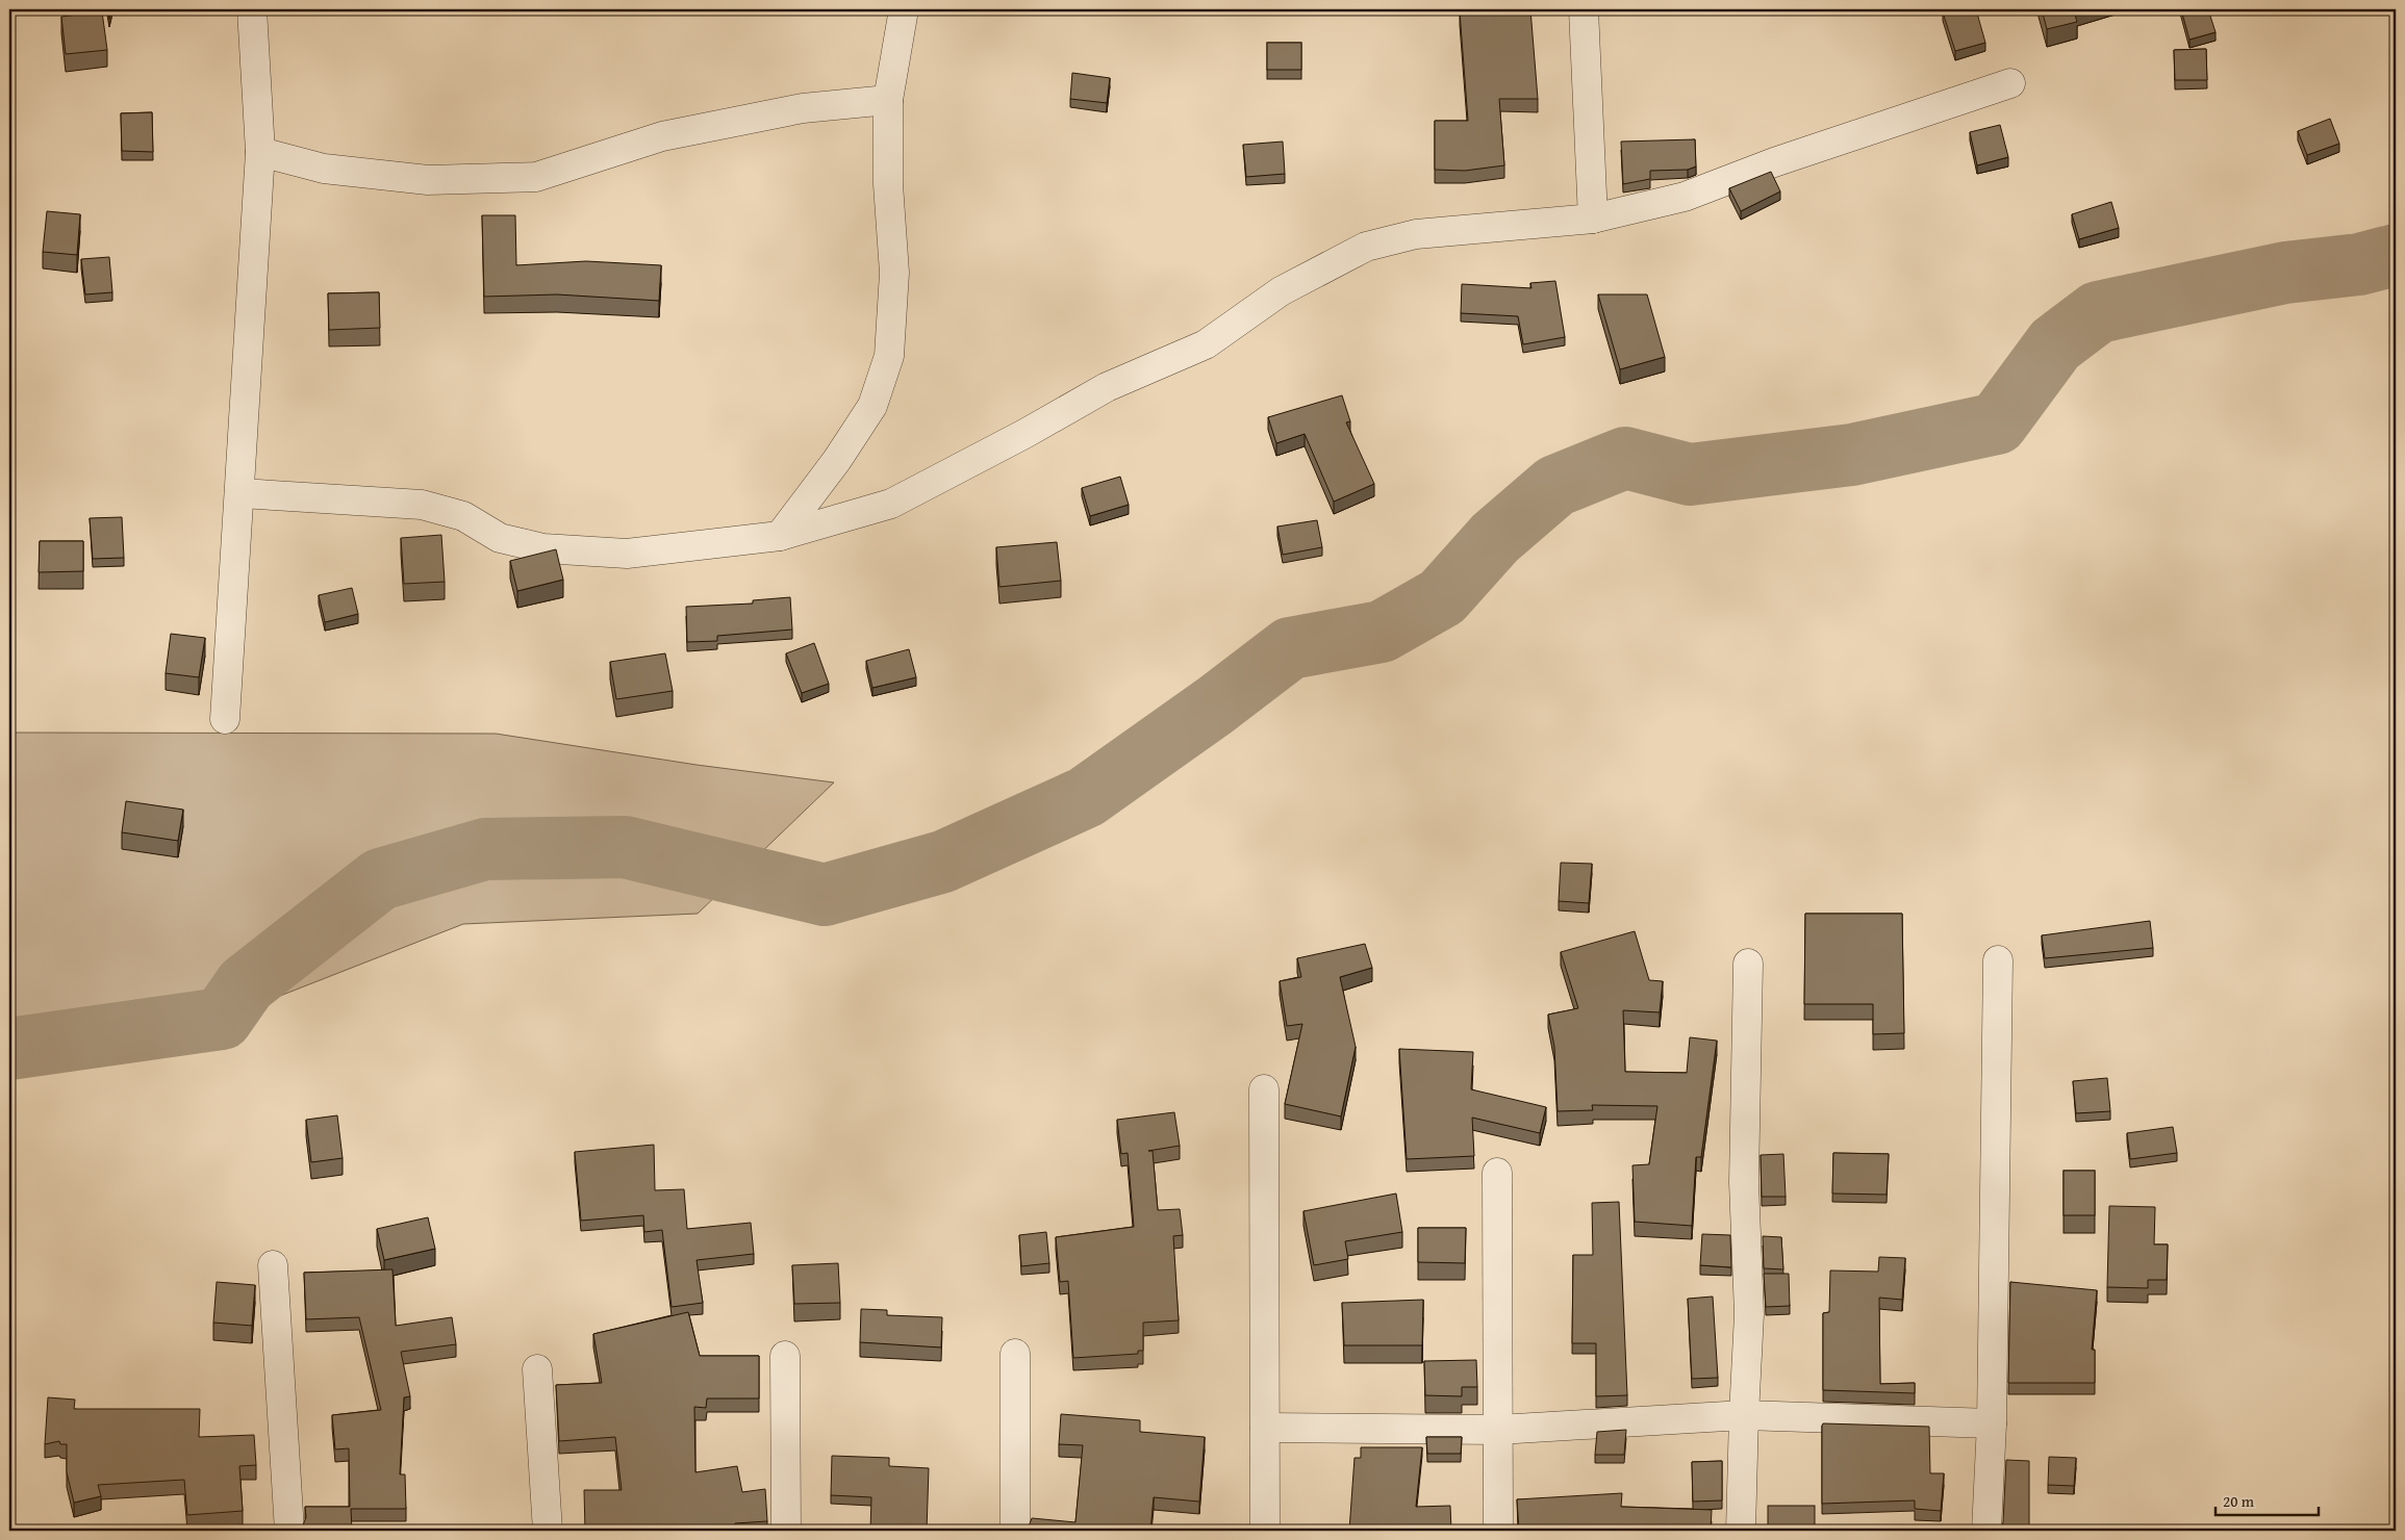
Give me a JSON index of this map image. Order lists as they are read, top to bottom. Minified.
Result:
{"scale_bar":"20 m"}
